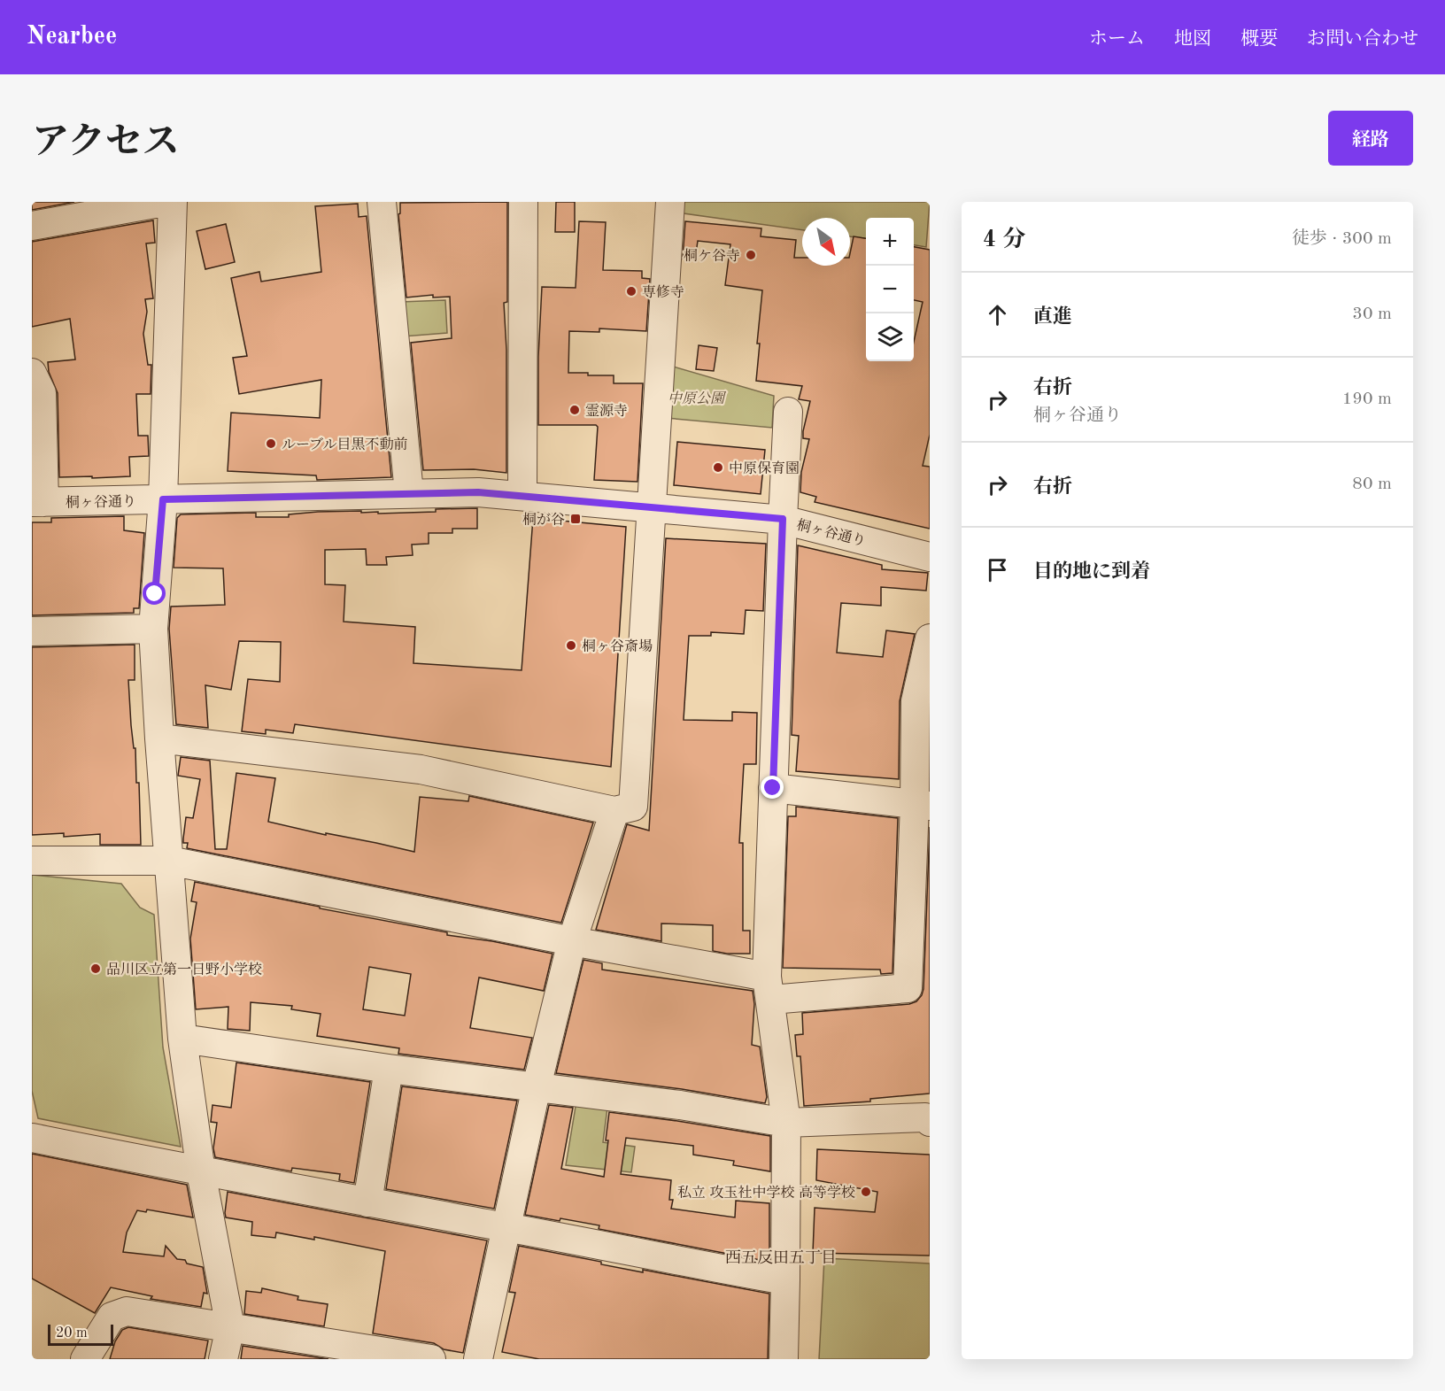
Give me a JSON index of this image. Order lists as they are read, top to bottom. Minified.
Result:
{"streets":{"street":["桐ヶ谷通り"]},"districts":["西五反田五丁目"],"parks":["中原公園"],"places":{"other":["桐ケ谷寺","専修寺","霊源寺","ルーブル目黒不動前","中原保育園","桐ヶ谷斎場","品川区立第一日野小学校","私立 攻玉社中学校 高等学校"],"transit":["桐が谷"]},"scale_bar":"20 m","north":"bottom right","page":{"header":"Nearbee","nav":["ホーム","地図","概要","お問い合わせ"],"title":"アクセス","buttons":"経路","heading":["4 分","徒歩 · 300 m"],"map_buttons":["+","−"],"list":[["直進","30 m"],["右折","桐ヶ谷通り","190 m"],["右折","80 m"],"目的地に到着"],"scale":"20 m"}}
